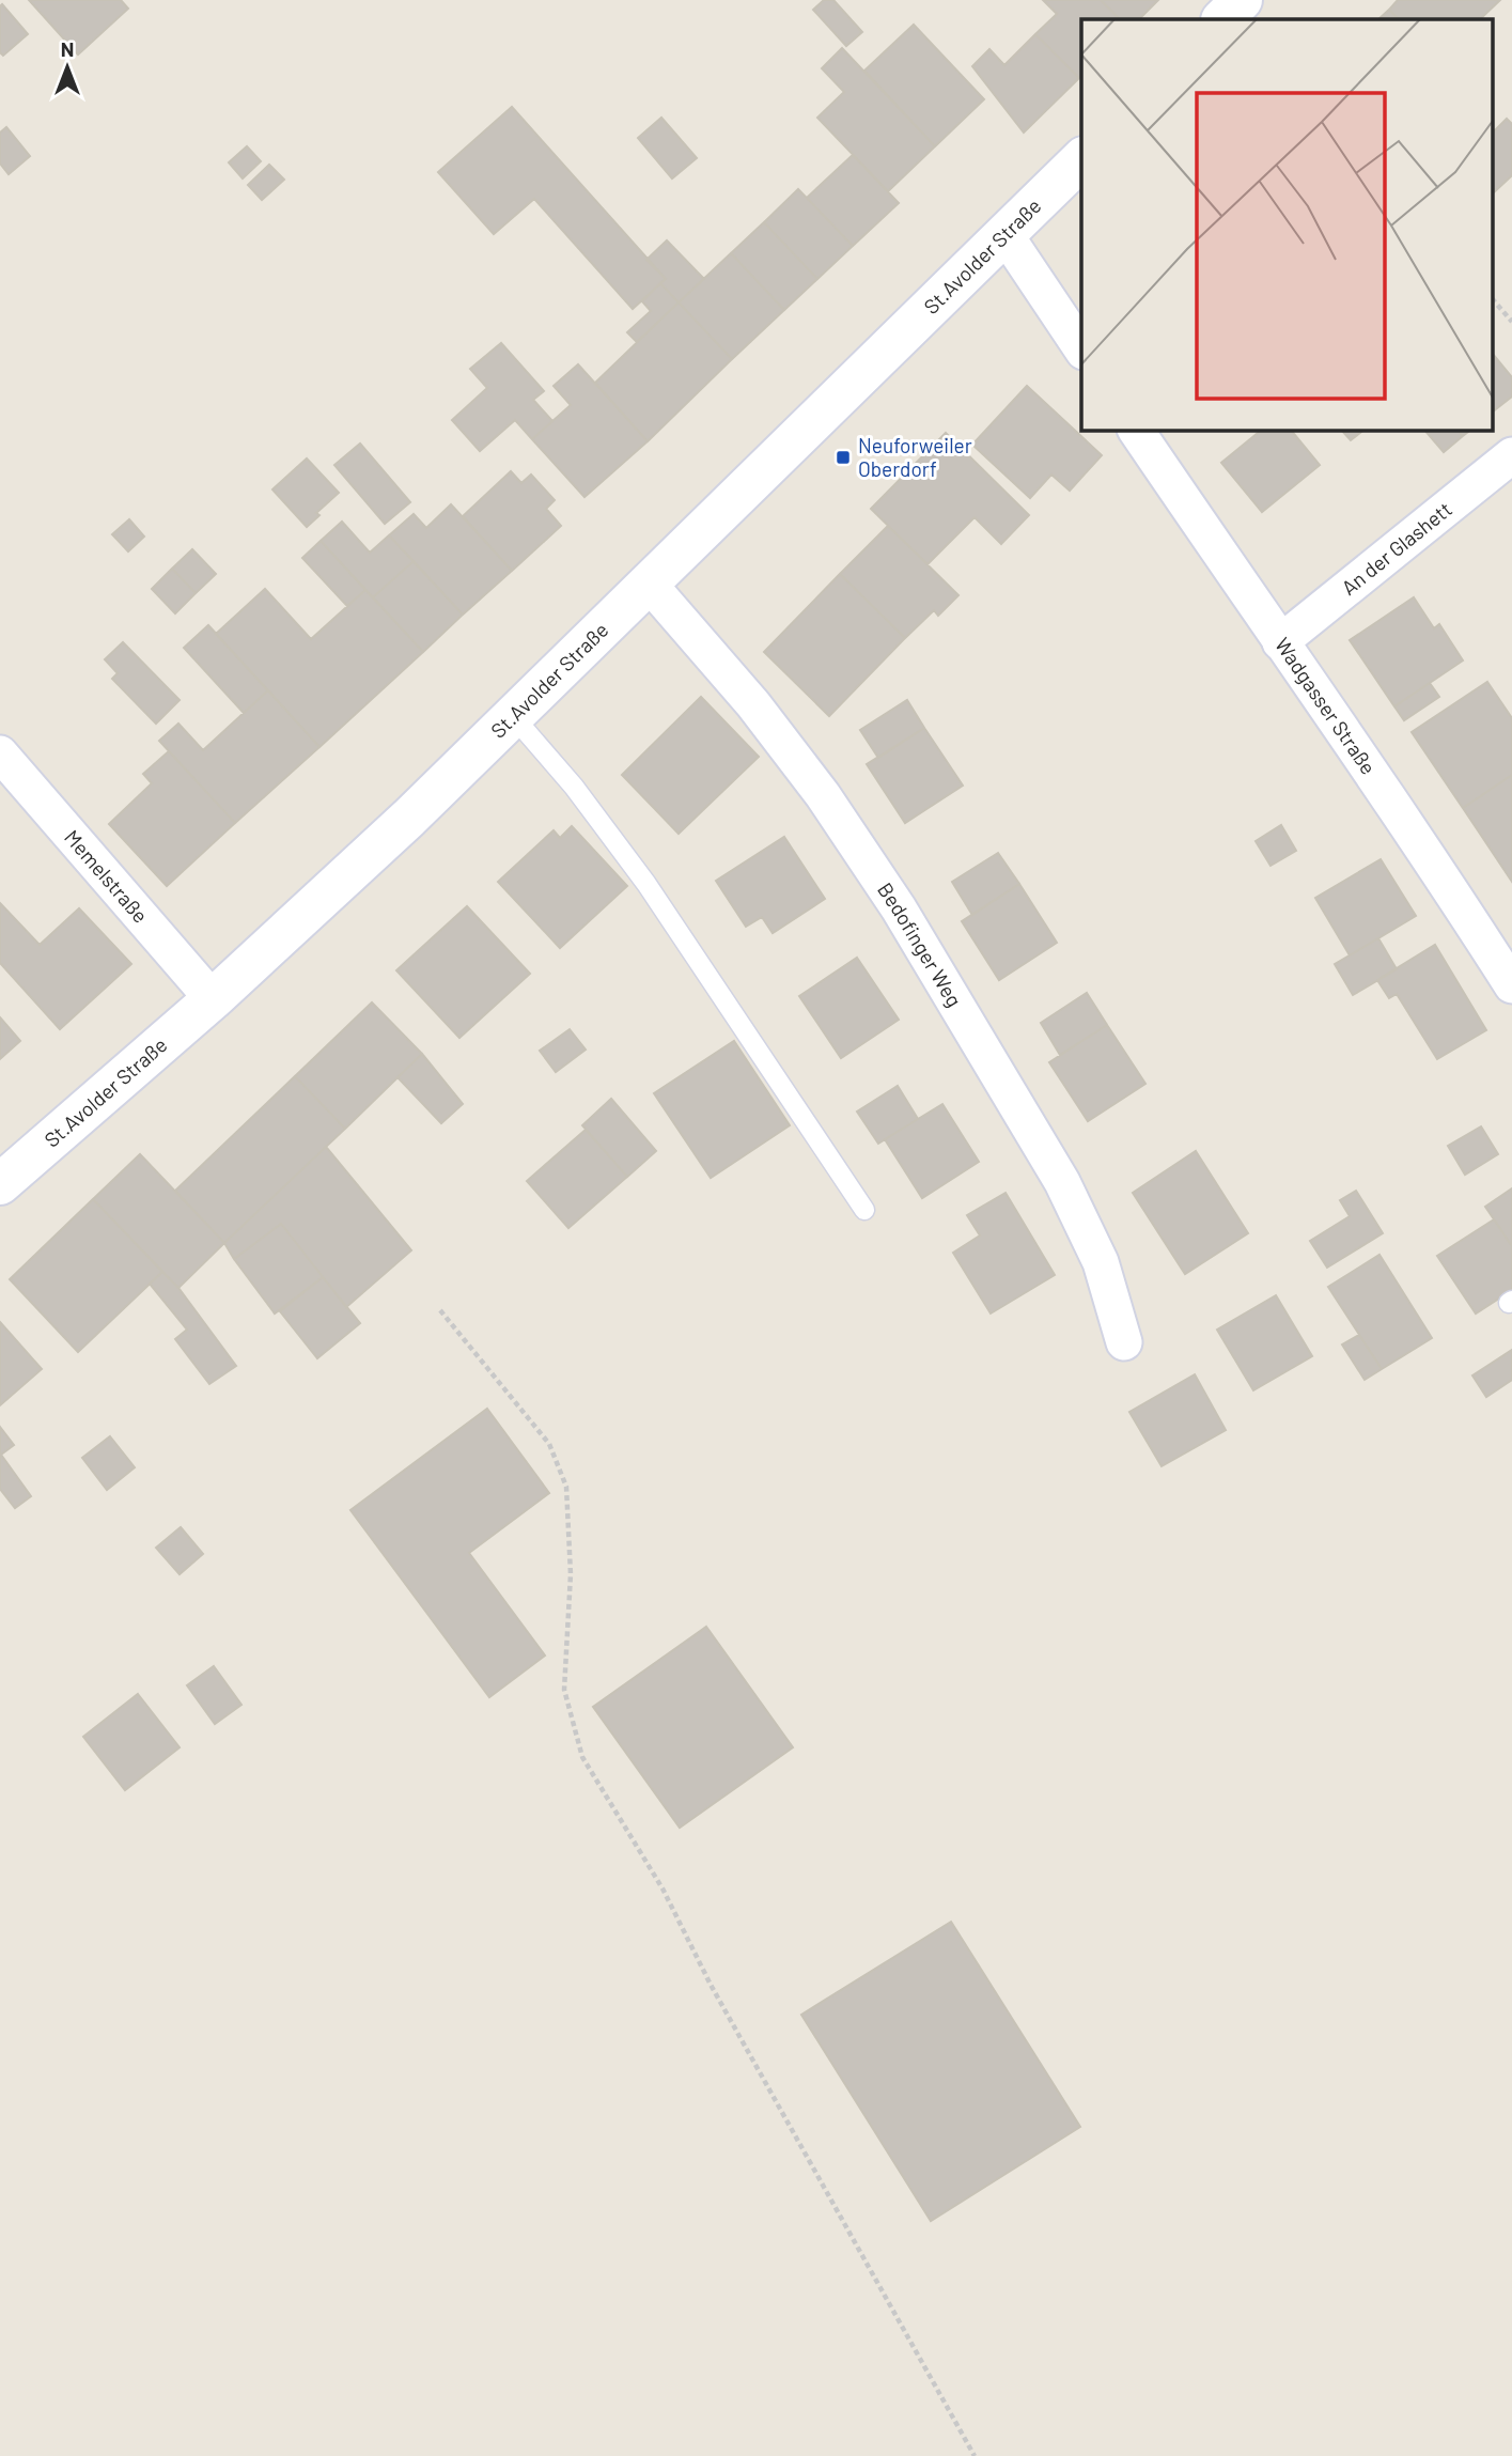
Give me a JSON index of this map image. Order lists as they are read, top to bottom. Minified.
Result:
{"streets":{"main road":["St.Avolder Straße"],"street":["An der Glashett","Wadgasser Straße","Memelstraße","Bedofinger Weg"]},"crossings":[["St.Avolder Straße","Memelstraße"],["St.Avolder Straße","Bedofinger Weg"],["An der Glashett","Wadgasser Straße"]],"places":{"transit":["Neuforweiler Oberdorf"]},"north":"top"}
